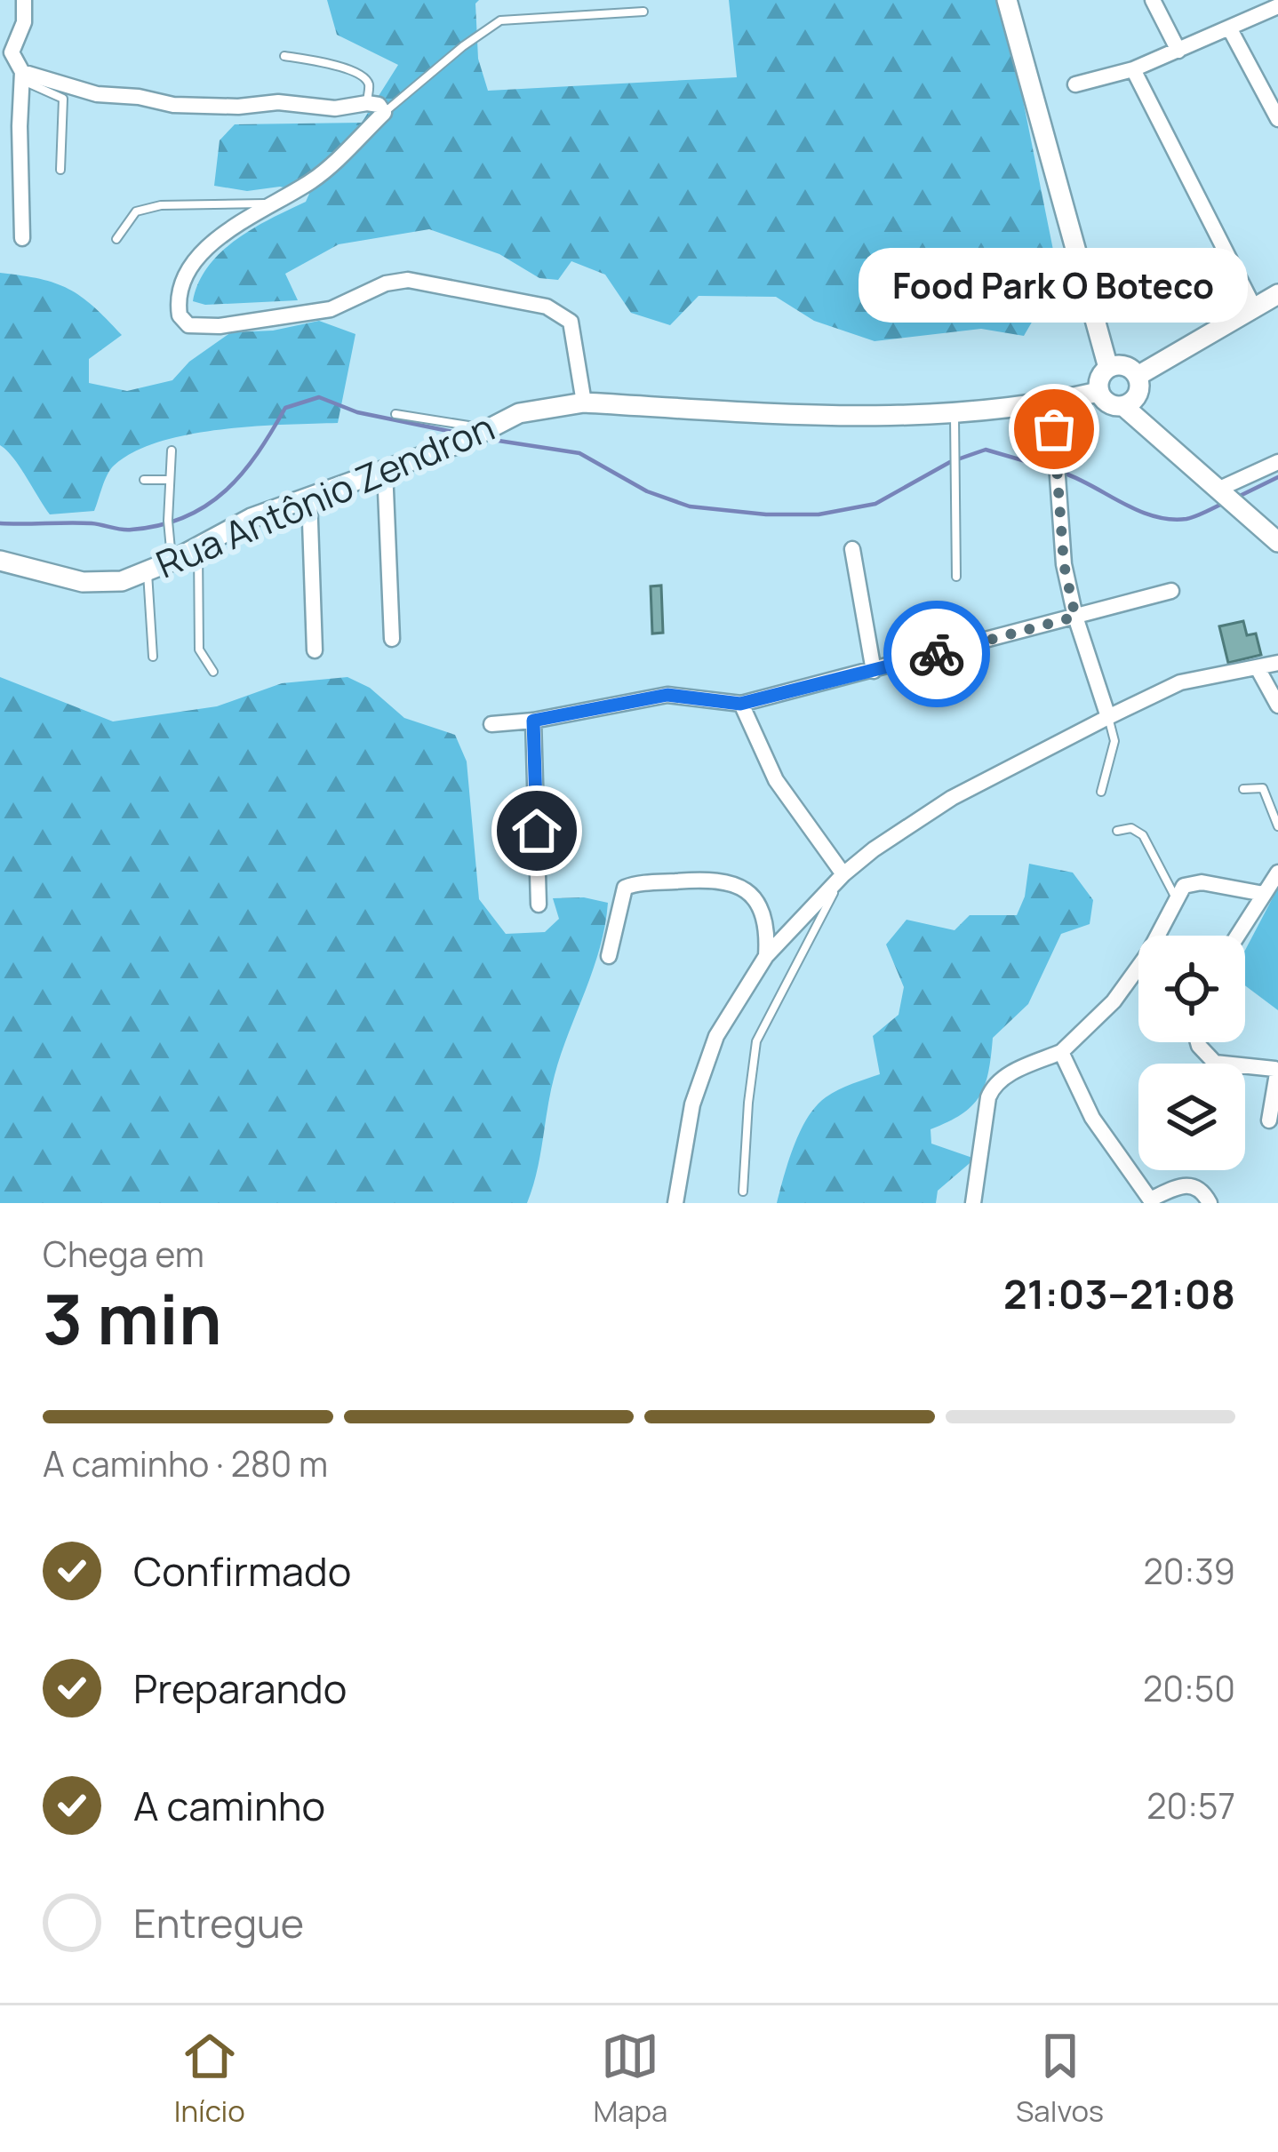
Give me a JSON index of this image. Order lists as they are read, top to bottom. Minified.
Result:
{"streets":{"street":["Rua Antônio Zendron"]},"places":["Food Park O Boteco"],"page":{"bubble":"Food Park O Boteco","heading":["3 min","Chega em","21:03–21:08"],"bar":"A caminho · 280 m","list":[["Confirmado","20:39"],["Preparando","20:50"],["A caminho","20:57"],"Entregue"],"tabs":["Início","Mapa","Salvos"]}}
